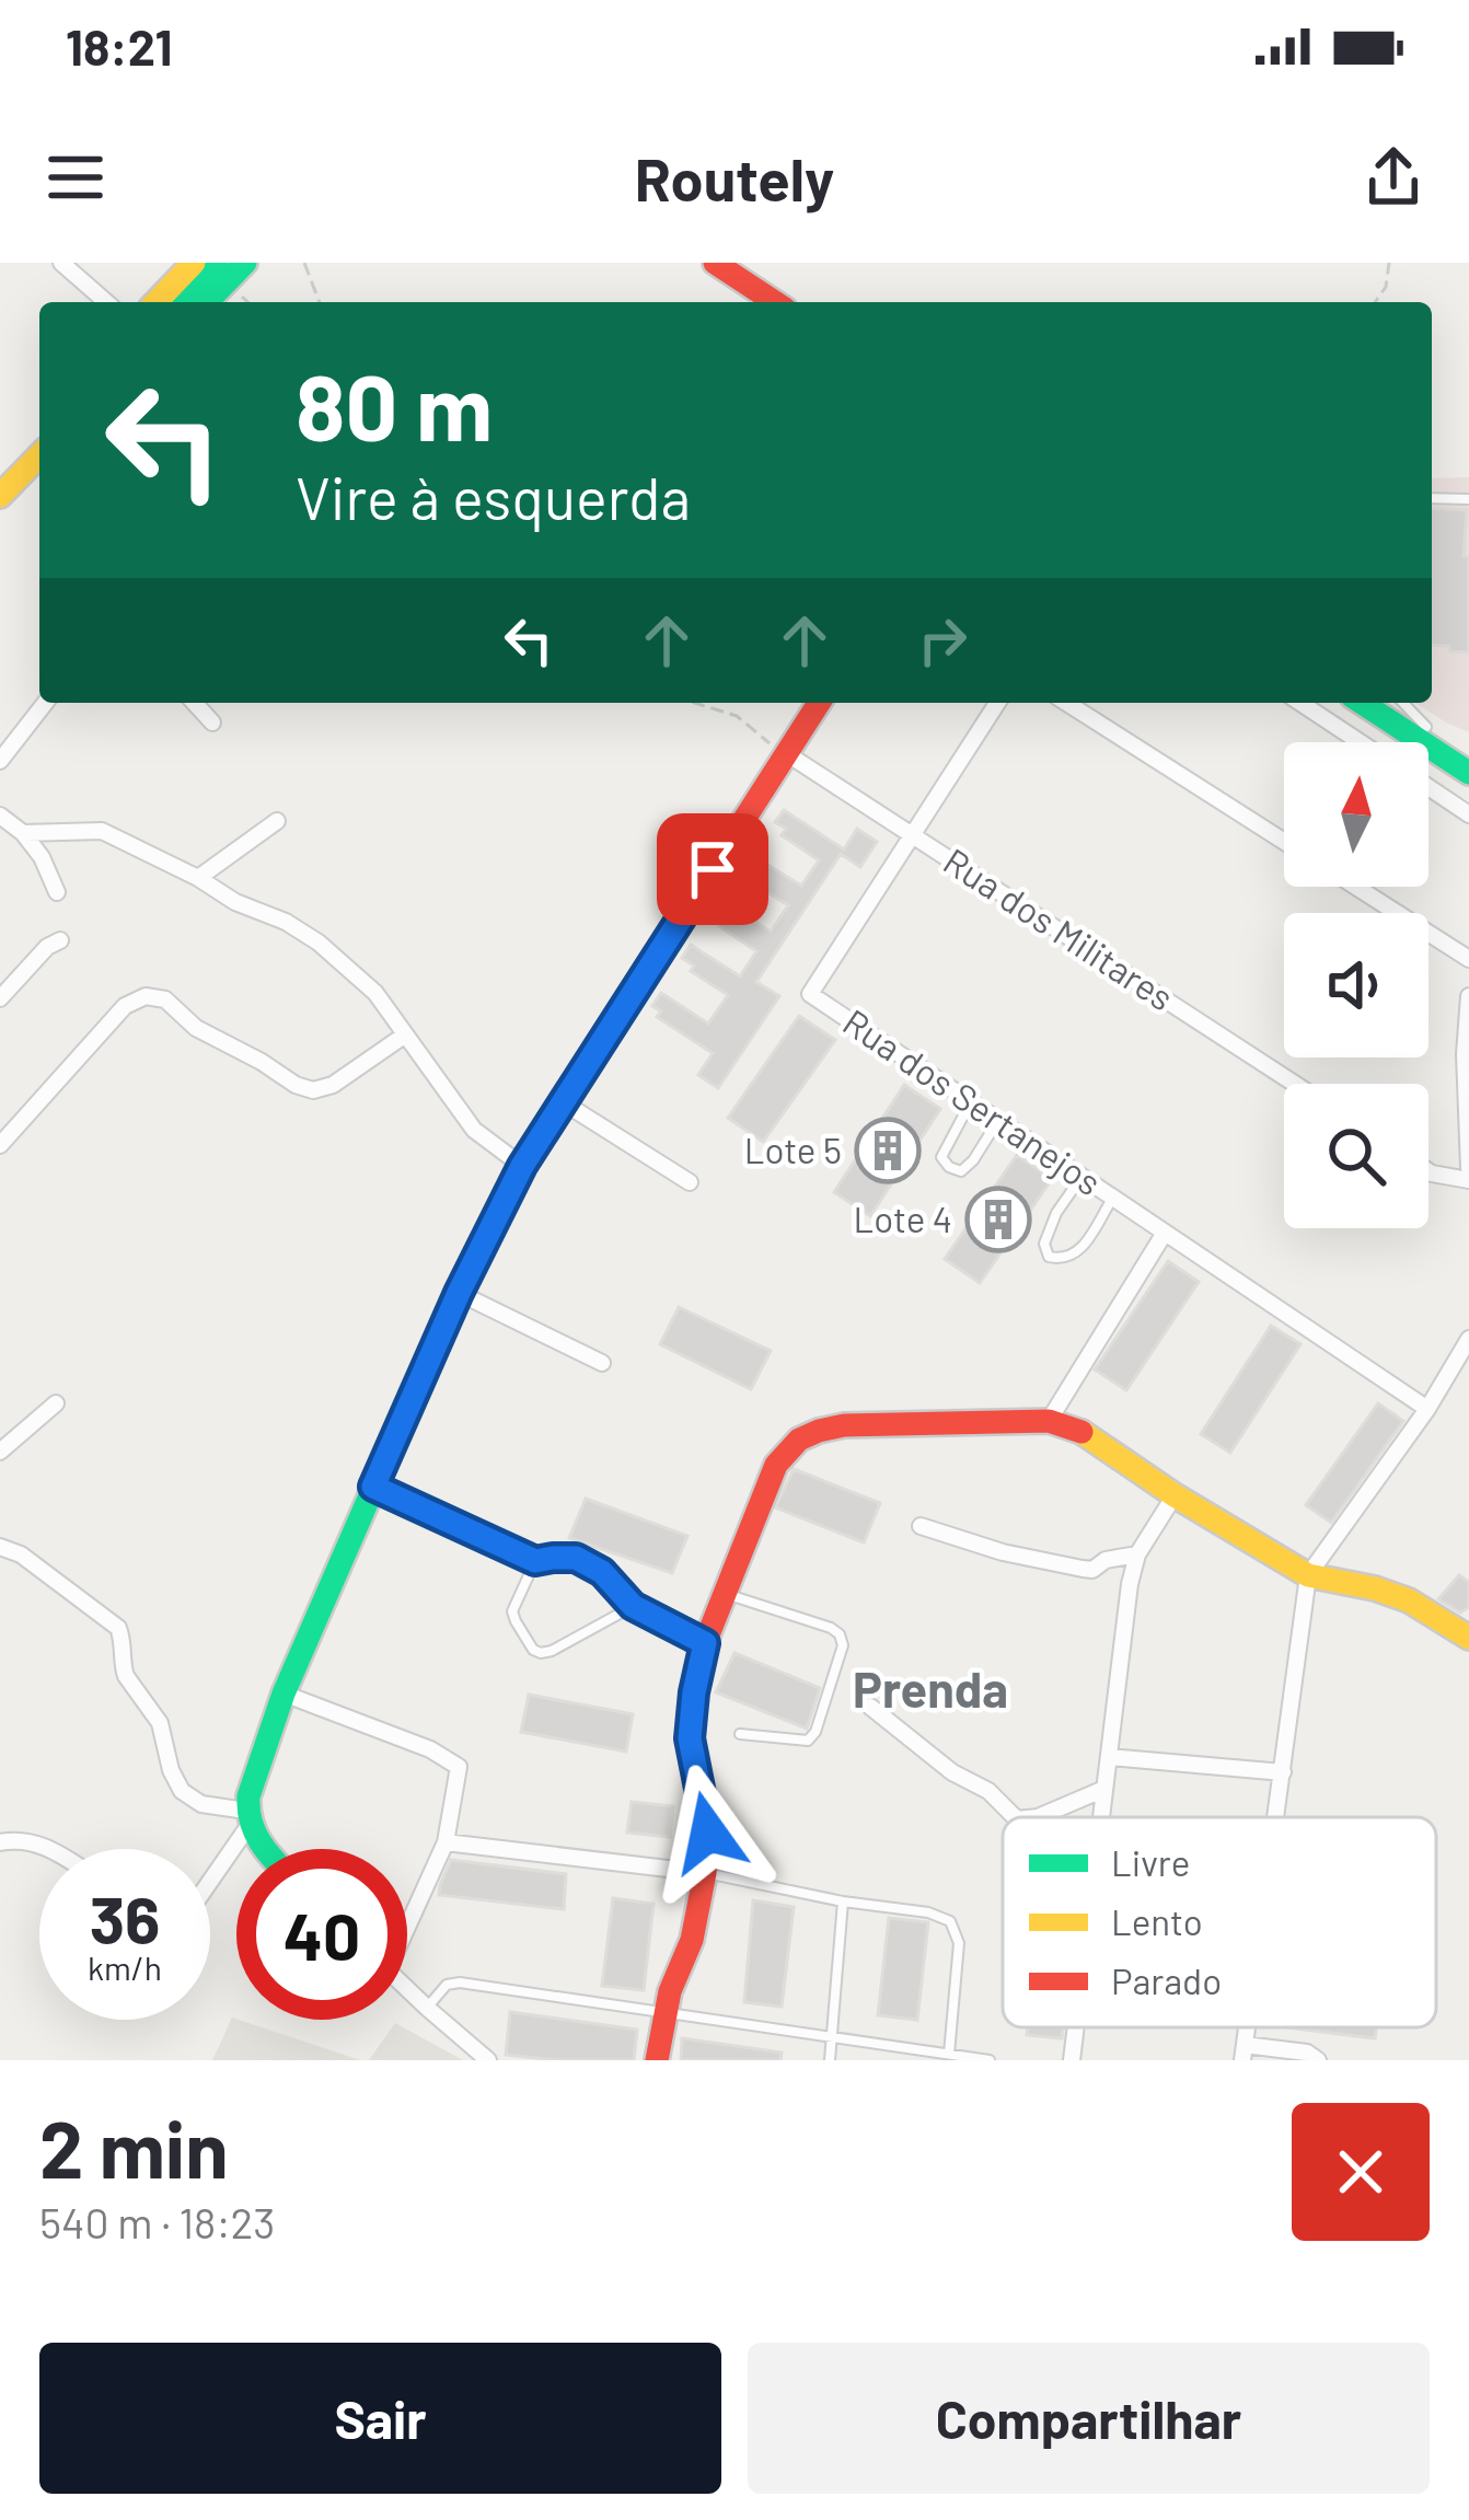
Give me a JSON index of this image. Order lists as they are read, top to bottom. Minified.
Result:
{"streets":{"street":["Rua dos Militares","Rua dos Sertanejos"]},"crossings":[["Rua dos Militares","Rua dos Sertanejos"]],"districts":["Prenda"],"places":{"building":["Lote 5","Lote 4"]},"legend":["Livre","Lento","Parado"],"north":"top","page":{"status":"18:21","header":"Routely","turn":["80 m","Vire à esquerda"],"speed":"36 km/h","limit":"40","heading":["2 min","540 m · 18:23"],"buttons":["Sair","Compartilhar"]}}
